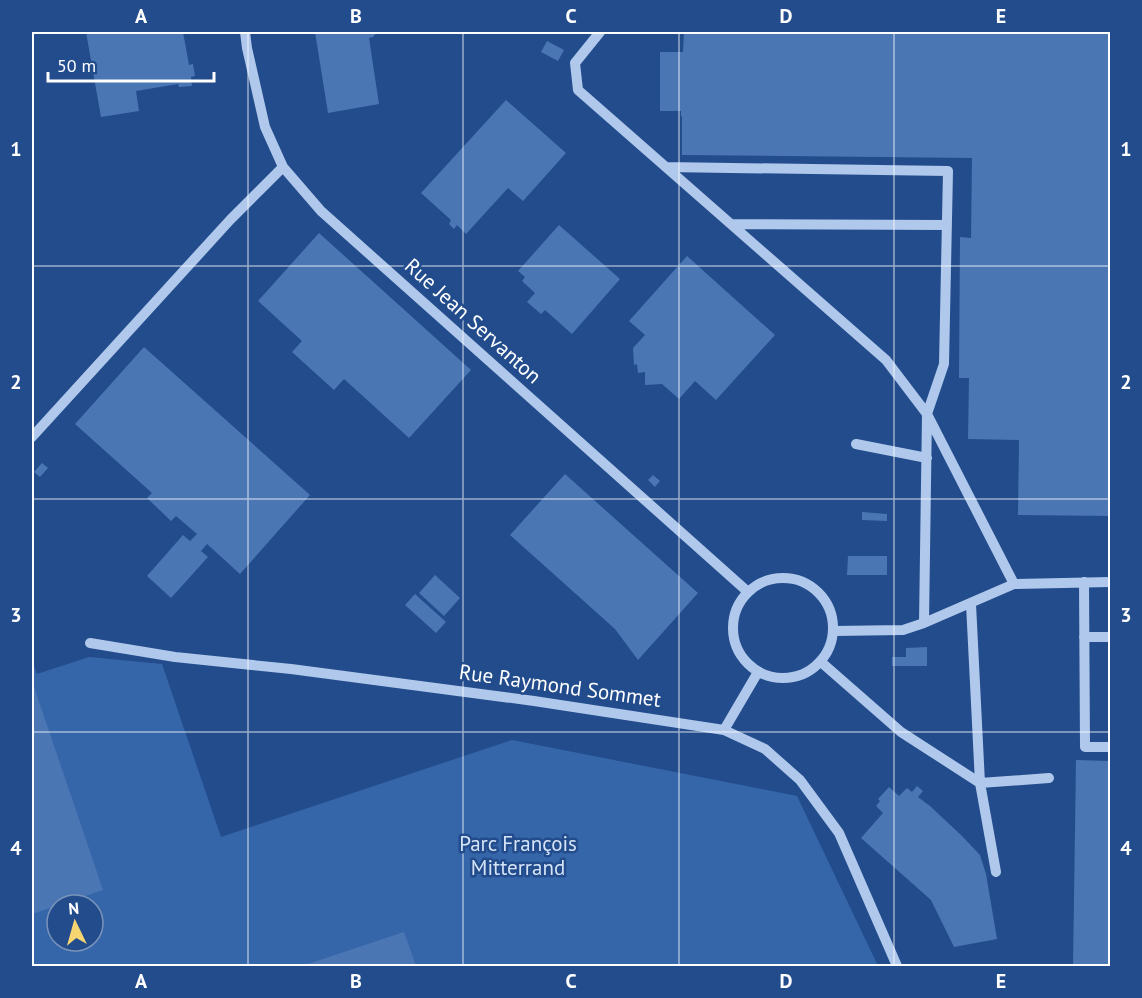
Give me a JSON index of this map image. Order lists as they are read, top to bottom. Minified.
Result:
{"streets":{"street":["Rue Jean Servanton","Rue Raymond Sommet"]},"parks":["Parc François Mitterrand"],"scale_bar":"50 m","north":"top","grid":{"columns":["A","B","C","D","E"],"rows":["1","2","3","4"]}}
